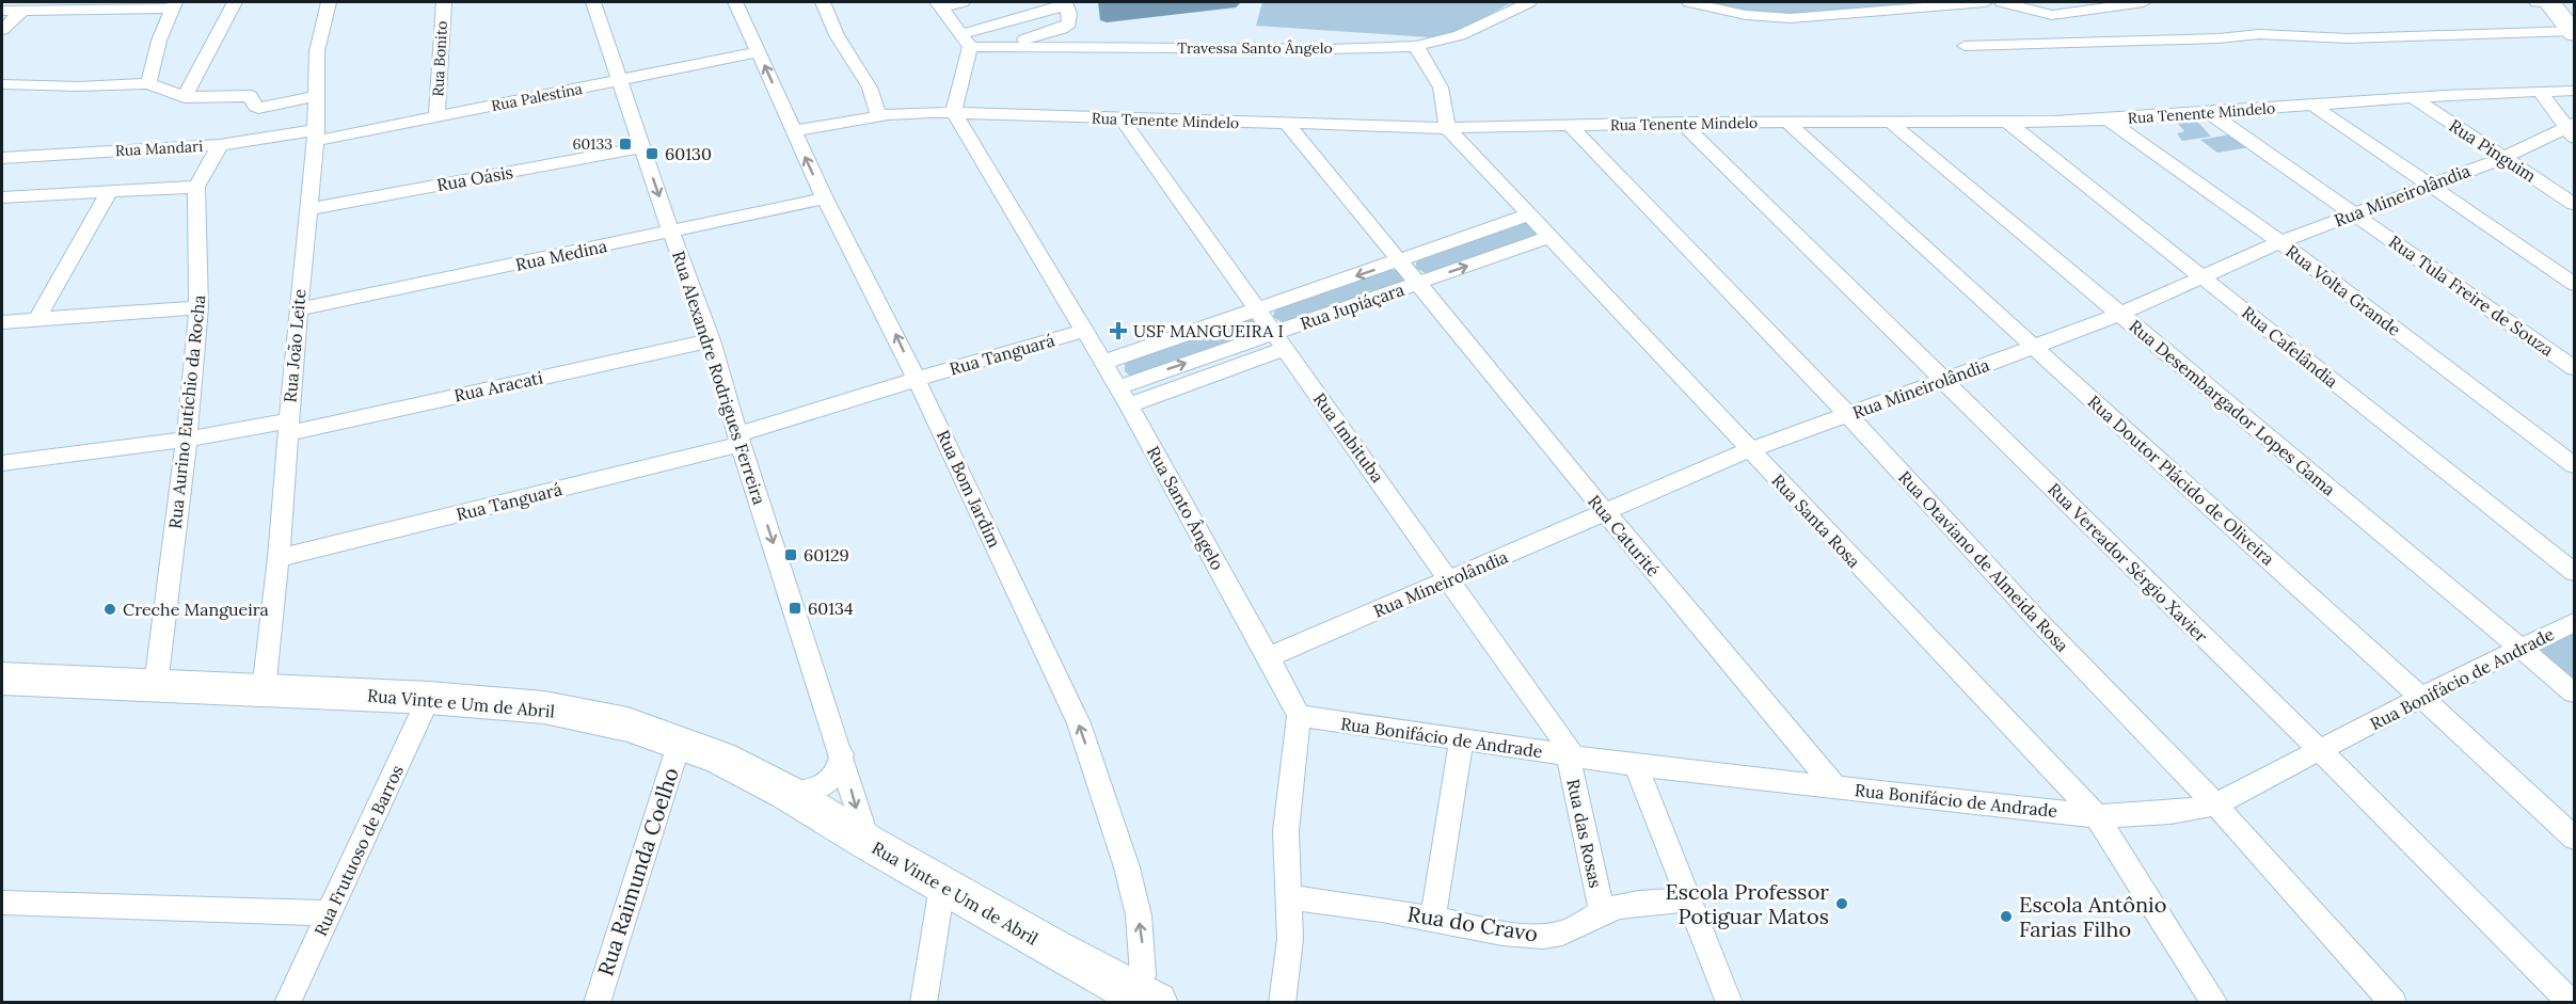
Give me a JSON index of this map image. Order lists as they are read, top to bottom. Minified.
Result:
{"streets":{"main road":["Rua Vinte e Um de Abril"],"street":["Travessa Santo Ângelo","Rua Bonito","Rua Palestina","Rua Tenente Mindelo","Rua Mandari","Rua Pinguim","Rua Oásis","Rua Mineirolândia","Rua Medina","Rua Volta Grande","Rua Tula Freire de Souza","Rua Jupiáçara","Rua João Leite","Rua Cafelândia","Rua Tanguará","Rua Alexandre Rodrigues Ferreira","Rua Aracati","Rua Desembargador Lopes Gama","Rua Aurino Eutíchio da Rocha","Rua Imbituba","Rua Doutor Plácido de Oliveira","Rua Bom Jardim","Rua Santo Ângelo","Rua Santa Rosa","Rua Caturité","Rua Otaviano de Almeida Rosa","Rua Vereador Sérgio Xavier","Rua Bonifácio de Andrade","Rua das Rosas","Rua Frutuoso de Barros","Rua Raimunda Coelho","Rua do Cravo"]},"crossings":[["Rua Bonito","Rua Palestina"],["Rua Palestina","Rua Mandari"],["Rua Palestina","Rua João Leite"],["Rua Palestina","Rua Alexandre Rodrigues Ferreira"],["Rua Palestina","Rua Bom Jardim"],["Rua Tenente Mindelo","Rua Pinguim"],["Rua Tenente Mindelo","Rua Volta Grande"],["Rua Tenente Mindelo","Rua Tula Freire de Souza"],["Rua Tenente Mindelo","Rua Cafelândia"],["Rua Tenente Mindelo","Rua Desembargador Lopes Gama"],["Rua Tenente Mindelo","Rua Imbituba"],["Rua Tenente Mindelo","Rua Doutor Plácido de Oliveira"],["Rua Tenente Mindelo","Rua Bom Jardim"],["Rua Tenente Mindelo","Rua Santo Ângelo"],["Rua Tenente Mindelo","Rua Santa Rosa"],["Rua Tenente Mindelo","Rua Otaviano de Almeida Rosa"],["Rua Tenente Mindelo","Rua Vereador Sérgio Xavier"],["Rua Mandari","Rua João Leite"],["Rua Pinguim","Rua Mineirolândia"],["Rua Oásis","Rua João Leite"],["Rua Oásis","Rua Alexandre Rodrigues Ferreira"],["Rua Mineirolândia","Rua Volta Grande"],["Rua Mineirolândia","Rua Tula Freire de Souza"],["Rua Mineirolândia","Rua Cafelândia"],["Rua Mineirolândia","Rua Desembargador Lopes Gama"],["Rua Mineirolândia","Rua Imbituba"],["Rua Mineirolândia","Rua Doutor Plácido de Oliveira"],["Rua Mineirolândia","Rua Santo Ângelo"],["Rua Mineirolândia","Rua Santa Rosa"],["Rua Mineirolândia","Rua Caturité"],["Rua Mineirolândia","Rua Otaviano de Almeida Rosa"],["Rua Mineirolândia","Rua Vereador Sérgio Xavier"],["Rua Medina","Rua João Leite"],["Rua Medina","Rua Alexandre Rodrigues Ferreira"],["Rua Medina","Rua Bom Jardim"],["Rua Jupiáçara","Rua Imbituba"],["Rua Jupiáçara","Rua Santo Ângelo"],["Rua Jupiáçara","Rua Santa Rosa"],["Rua Jupiáçara","Rua Caturité"],["Rua João Leite","Rua Tanguará"],["Rua João Leite","Rua Aracati"],["Rua João Leite","Rua Vinte e Um de Abril"],["Rua Tanguará","Rua Alexandre Rodrigues Ferreira"],["Rua Tanguará","Rua Bom Jardim"],["Rua Tanguará","Rua Santo Ângelo"],["Rua Alexandre Rodrigues Ferreira","Rua Aracati"],["Rua Alexandre Rodrigues Ferreira","Rua Vinte e Um de Abril"],["Rua Aracati","Rua Aurino Eutíchio da Rocha"],["Rua Desembargador Lopes Gama","Rua Bonifácio de Andrade"],["Rua Aurino Eutíchio da Rocha","Rua Vinte e Um de Abril"],["Rua Imbituba","Rua Bonifácio de Andrade"],["Rua Imbituba","Rua das Rosas"],["Rua Doutor Plácido de Oliveira","Rua Bonifácio de Andrade"],["Rua Bom Jardim","Rua Vinte e Um de Abril"],["Rua Santo Ângelo","Rua Bonifácio de Andrade"],["Rua Santa Rosa","Rua Bonifácio de Andrade"],["Rua Caturité","Rua Bonifácio de Andrade"],["Rua Otaviano de Almeida Rosa","Rua Bonifácio de Andrade"],["Rua Vereador Sérgio Xavier","Rua Bonifácio de Andrade"],["Rua Bonifácio de Andrade","Rua das Rosas"],["Rua Vinte e Um de Abril","Rua Frutuoso de Barros"],["Rua Vinte e Um de Abril","Rua Raimunda Coelho"],["Rua das Rosas","Rua do Cravo"]],"one_way":["Rua Alexandre Rodrigues Ferreira","Rua Bom Jardim"],"places":{"transit":["60133","60130","60129","60134"],"health":["USF MANGUEIRA I"],"other":["Creche Mangueira","Escola Professor Potiguar Matos","Escola Antônio Farias Filho"]}}
